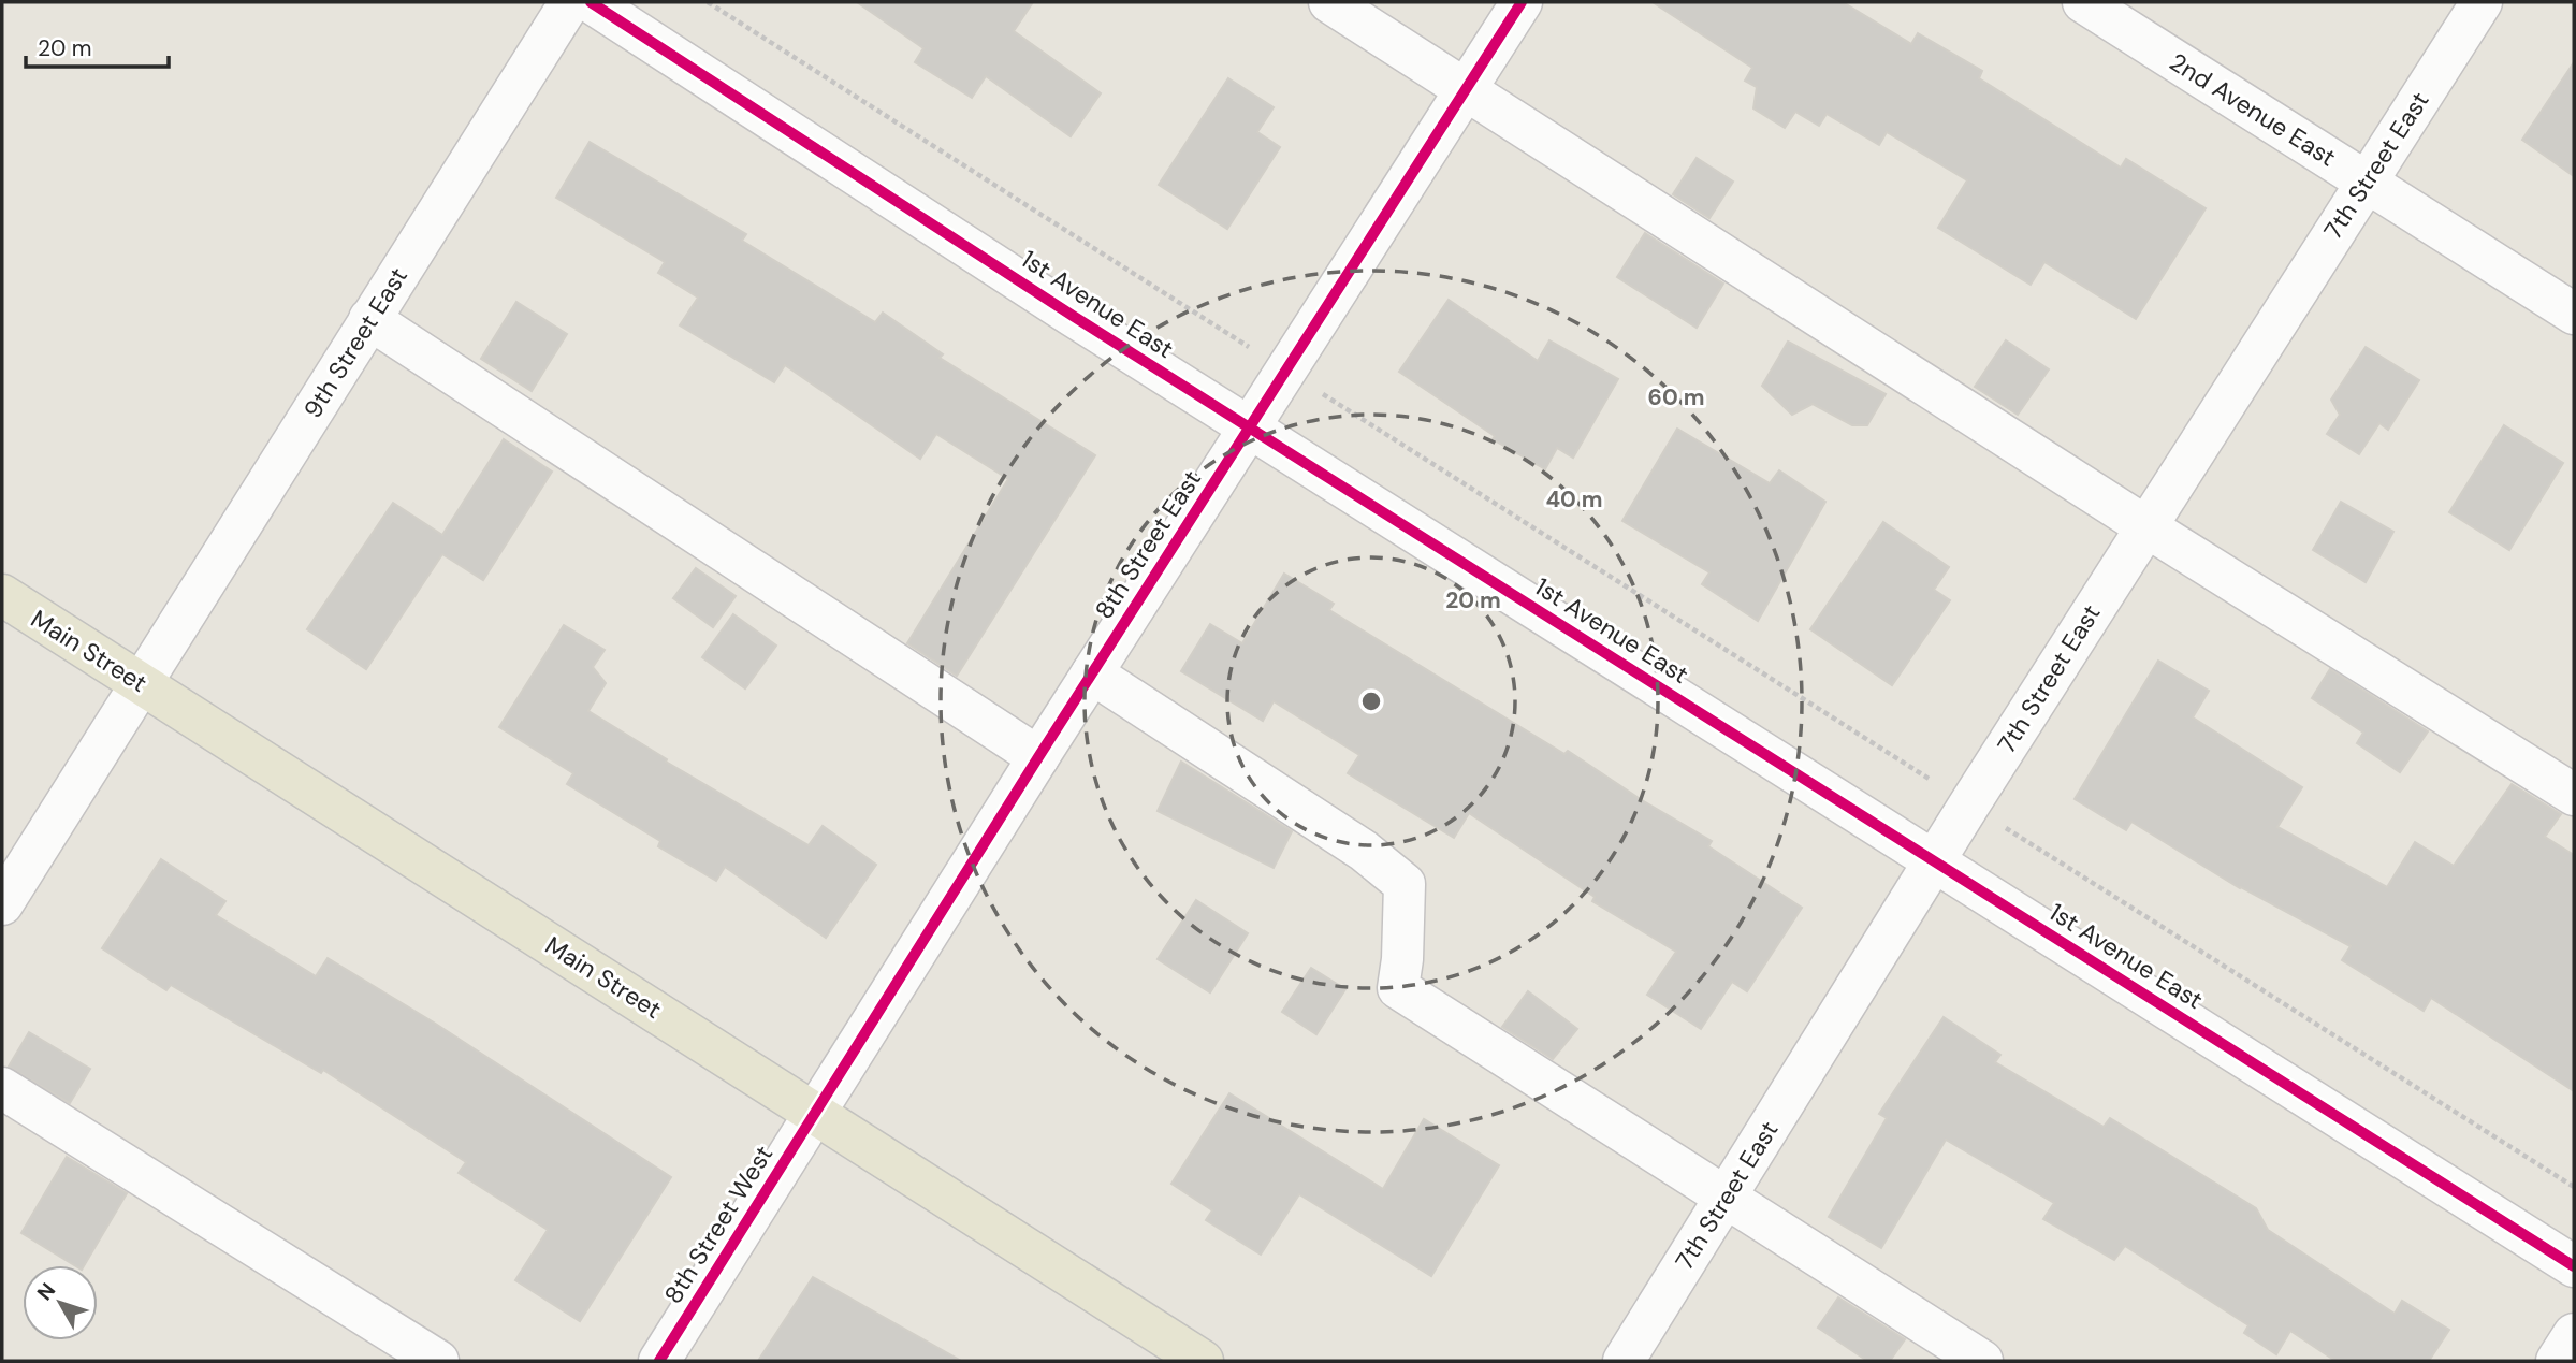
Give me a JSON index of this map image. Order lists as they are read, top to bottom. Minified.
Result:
{"streets":{"main road":["Main Street"],"street":["2nd Avenue East","7th Street East","1st Avenue East","9th Street East","8th Street East","8th Street West"]},"crossings":[["2nd Avenue East","7th Street East"],["7th Street East","1st Avenue East"],["1st Avenue East","8th Street East"],["9th Street East","Main Street"],["8th Street East","Main Street"],["8th Street East","8th Street West"],["Main Street","8th Street West"]],"scale_bar":"20 m","north":"top left","rings":["60 m","40 m","20 m"]}
